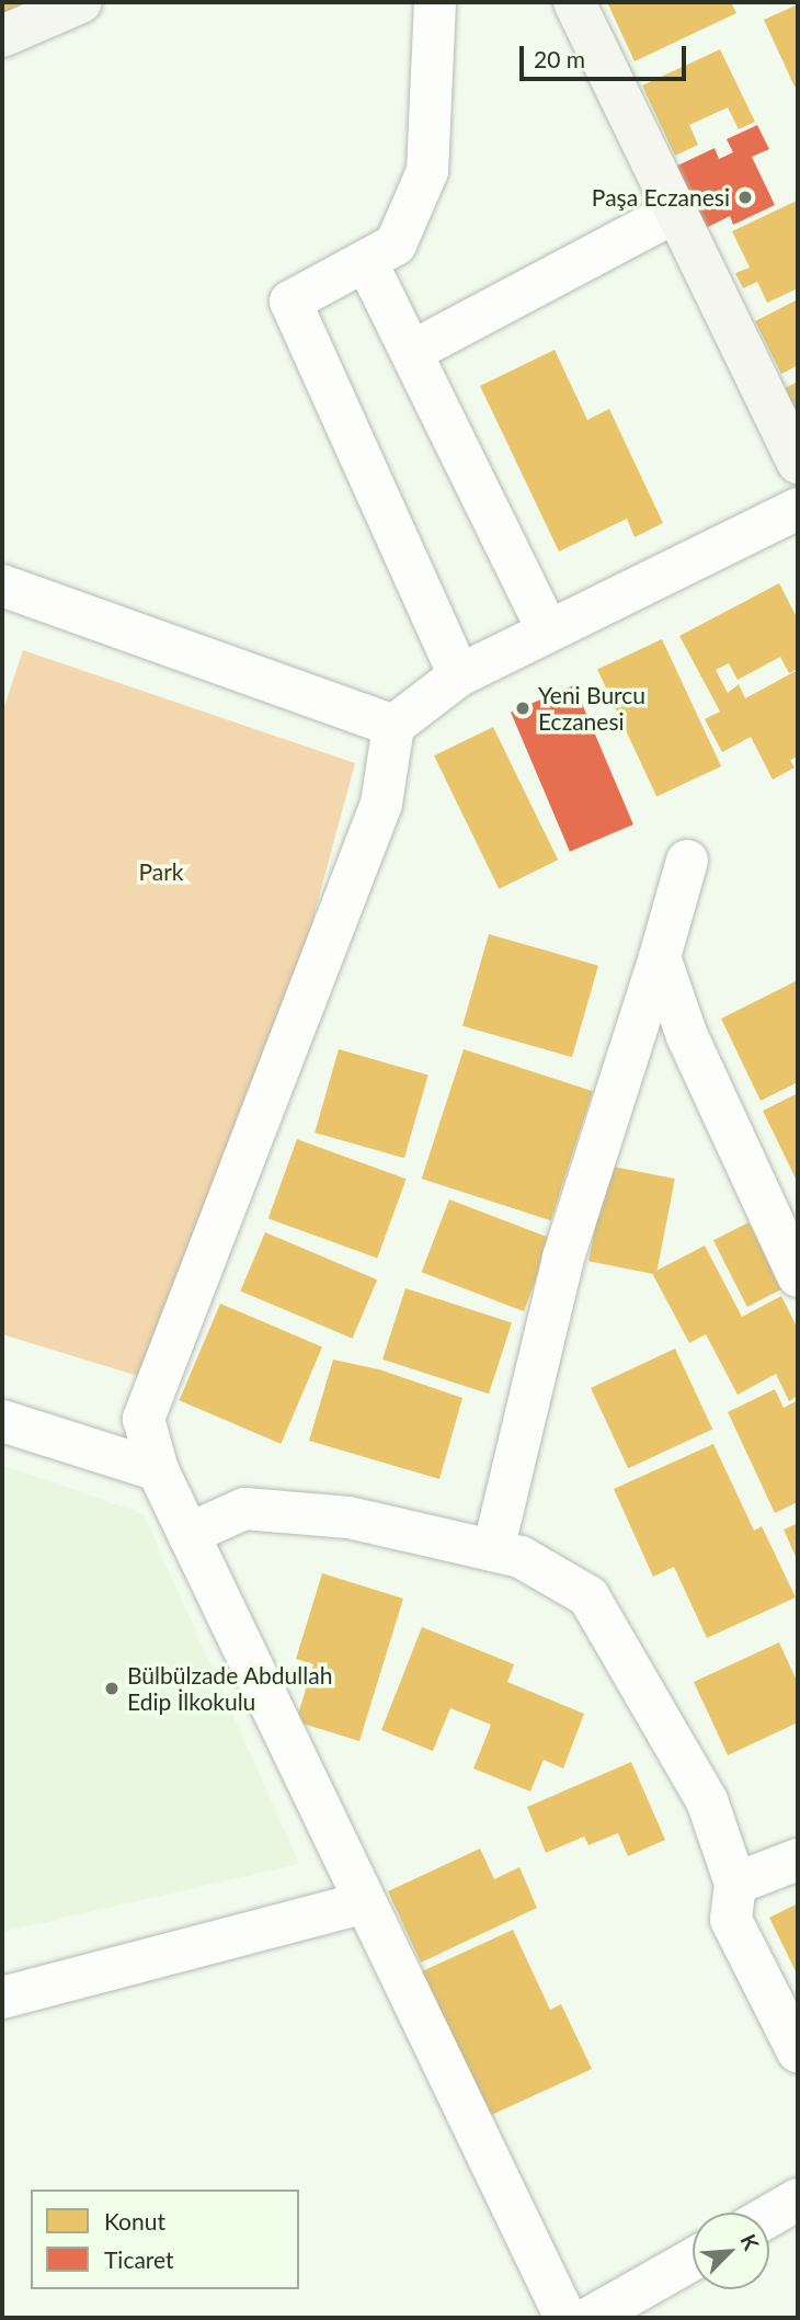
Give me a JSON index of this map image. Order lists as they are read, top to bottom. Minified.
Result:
{"parks":["Park"],"places":["Paşa Eczanesi","Yeni Burcu Eczanesi","Bülbülzade Abdullah Edip İlkokulu"],"legend":["Konut","Ticaret"],"scale_bar":"20 m","north":"top right"}
